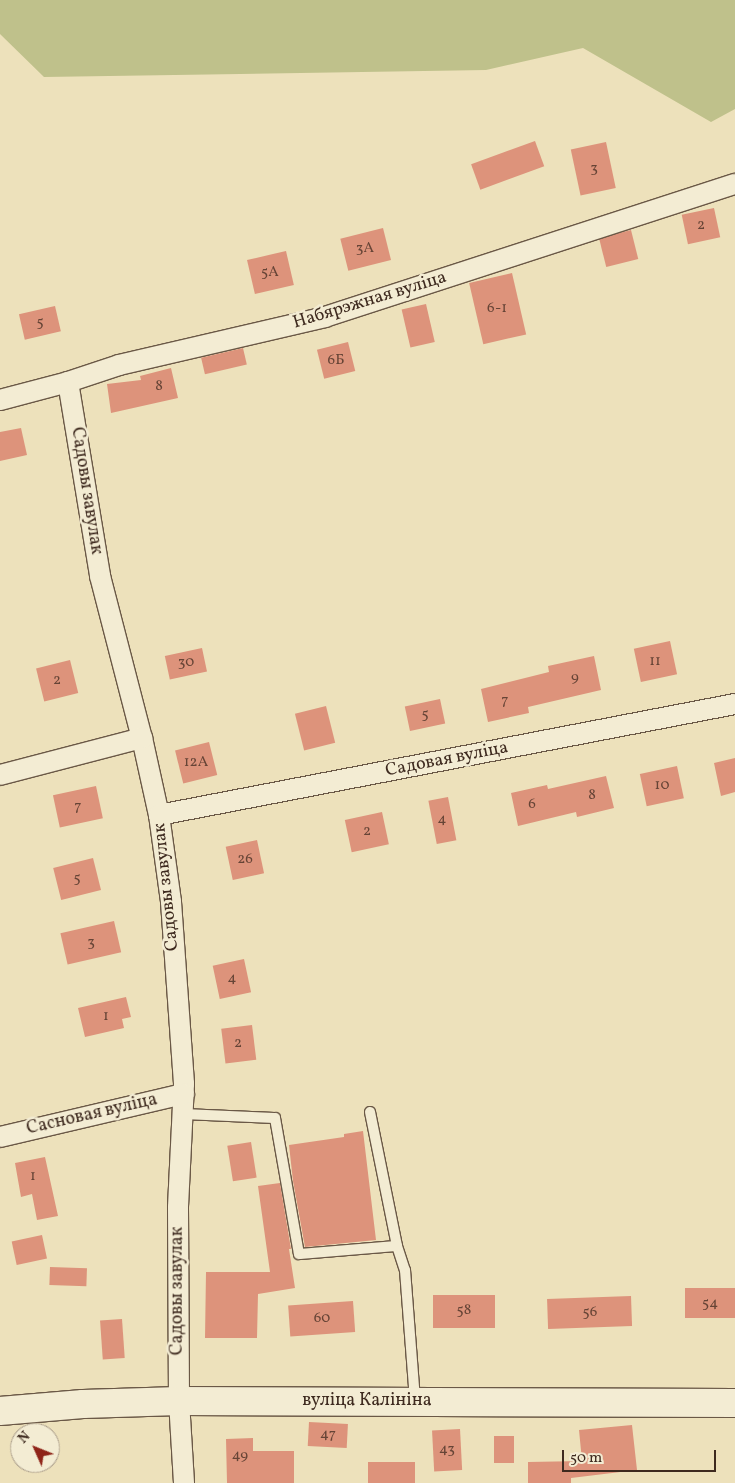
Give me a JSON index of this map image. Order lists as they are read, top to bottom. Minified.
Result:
{"streets":{"street":["Набярэжная вуліца","Садовы завулак","Садовая вуліца","Сасновая вуліца","вуліца Калініна"]},"crossings":[["Набярэжная вуліца","Садовы завулак"],["Садовы завулак","Садовая вуліца"],["Садовы завулак","Сасновая вуліца"],["Садовы завулак","вуліца Калініна"]],"house_numbers":["3","2","3А","5А","6-1","5","6Б","8","11","30","9","2","7","5","12А","10","8","6","7","4","2","26","5","3","4","1","2","1","54","58","56","60","47","43","49"],"scale_bar":"50 m","north":"top left"}
